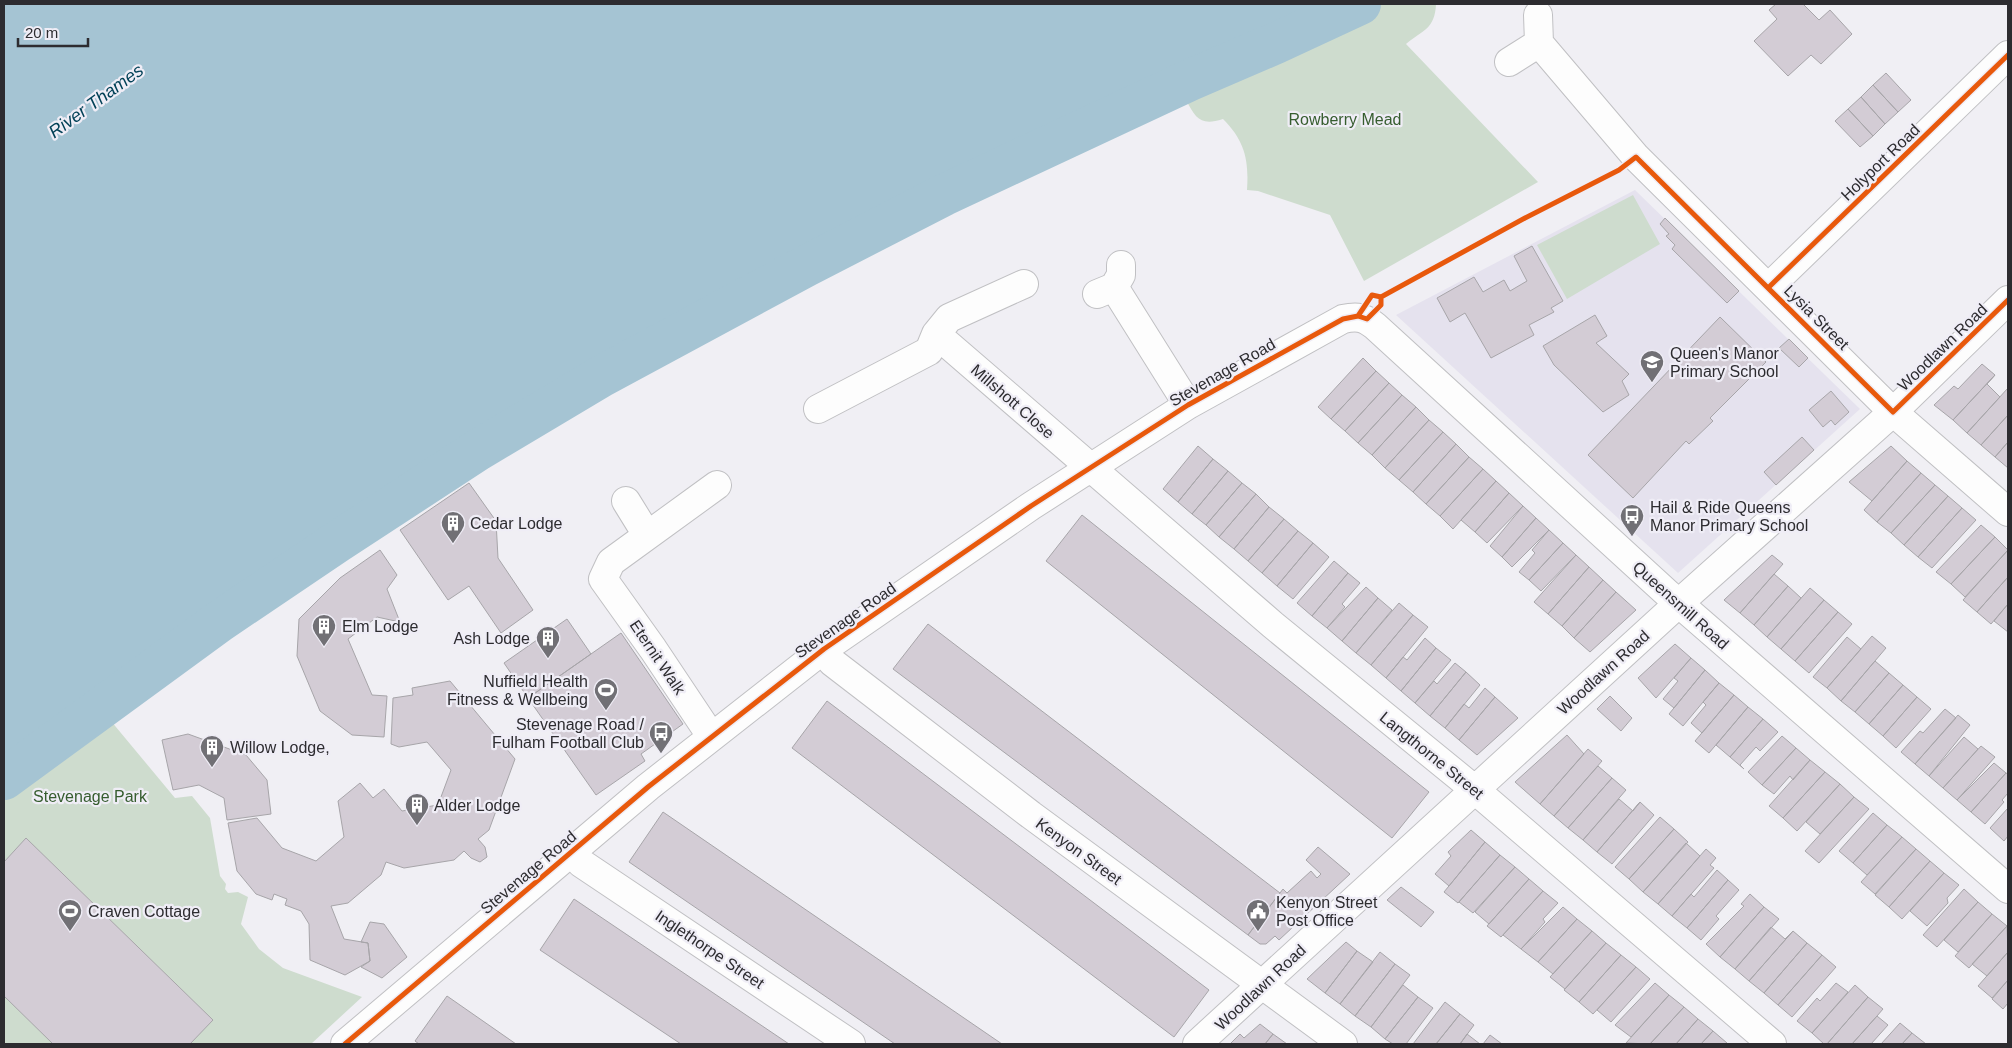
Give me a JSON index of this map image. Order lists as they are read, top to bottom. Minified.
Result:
{"streets":{"street":["Holyport Road","Lysia Street","Woodlawn Road","Stevenage Road","Millshott Close","Queensmill Road","Eternit Walk","Langthorne Street","Kenyon Street","Inglethorpe Street"]},"crossings":[["Holyport Road","Lysia Street"],["Lysia Street","Woodlawn Road"],["Woodlawn Road","Queensmill Road"],["Woodlawn Road","Langthorne Street"],["Woodlawn Road","Kenyon Street"],["Stevenage Road","Millshott Close"],["Stevenage Road","Queensmill Road"],["Stevenage Road","Eternit Walk"],["Stevenage Road","Langthorne Street"],["Stevenage Road","Kenyon Street"],["Stevenage Road","Inglethorpe Street"],["Millshott Close","Langthorne Street"]],"water":["River Thames"],"parks":["Rowberry Mead","Stevenage Park"],"places":{"school or university":["Queen's Manor Primary School"],"bus stop":["Hail & Ride Queens Manor Primary School","Stevenage Road / Fulham Football Club"],"building":["Cedar Lodge","Elm Lodge","Ash Lodge","Willow Lodge,","Alder Lodge"],"sports":["Nuffield Health Fitness & Wellbeing","Craven Cottage"],"public building":["Kenyon Street Post Office"]},"scale_bar":"20 m"}
